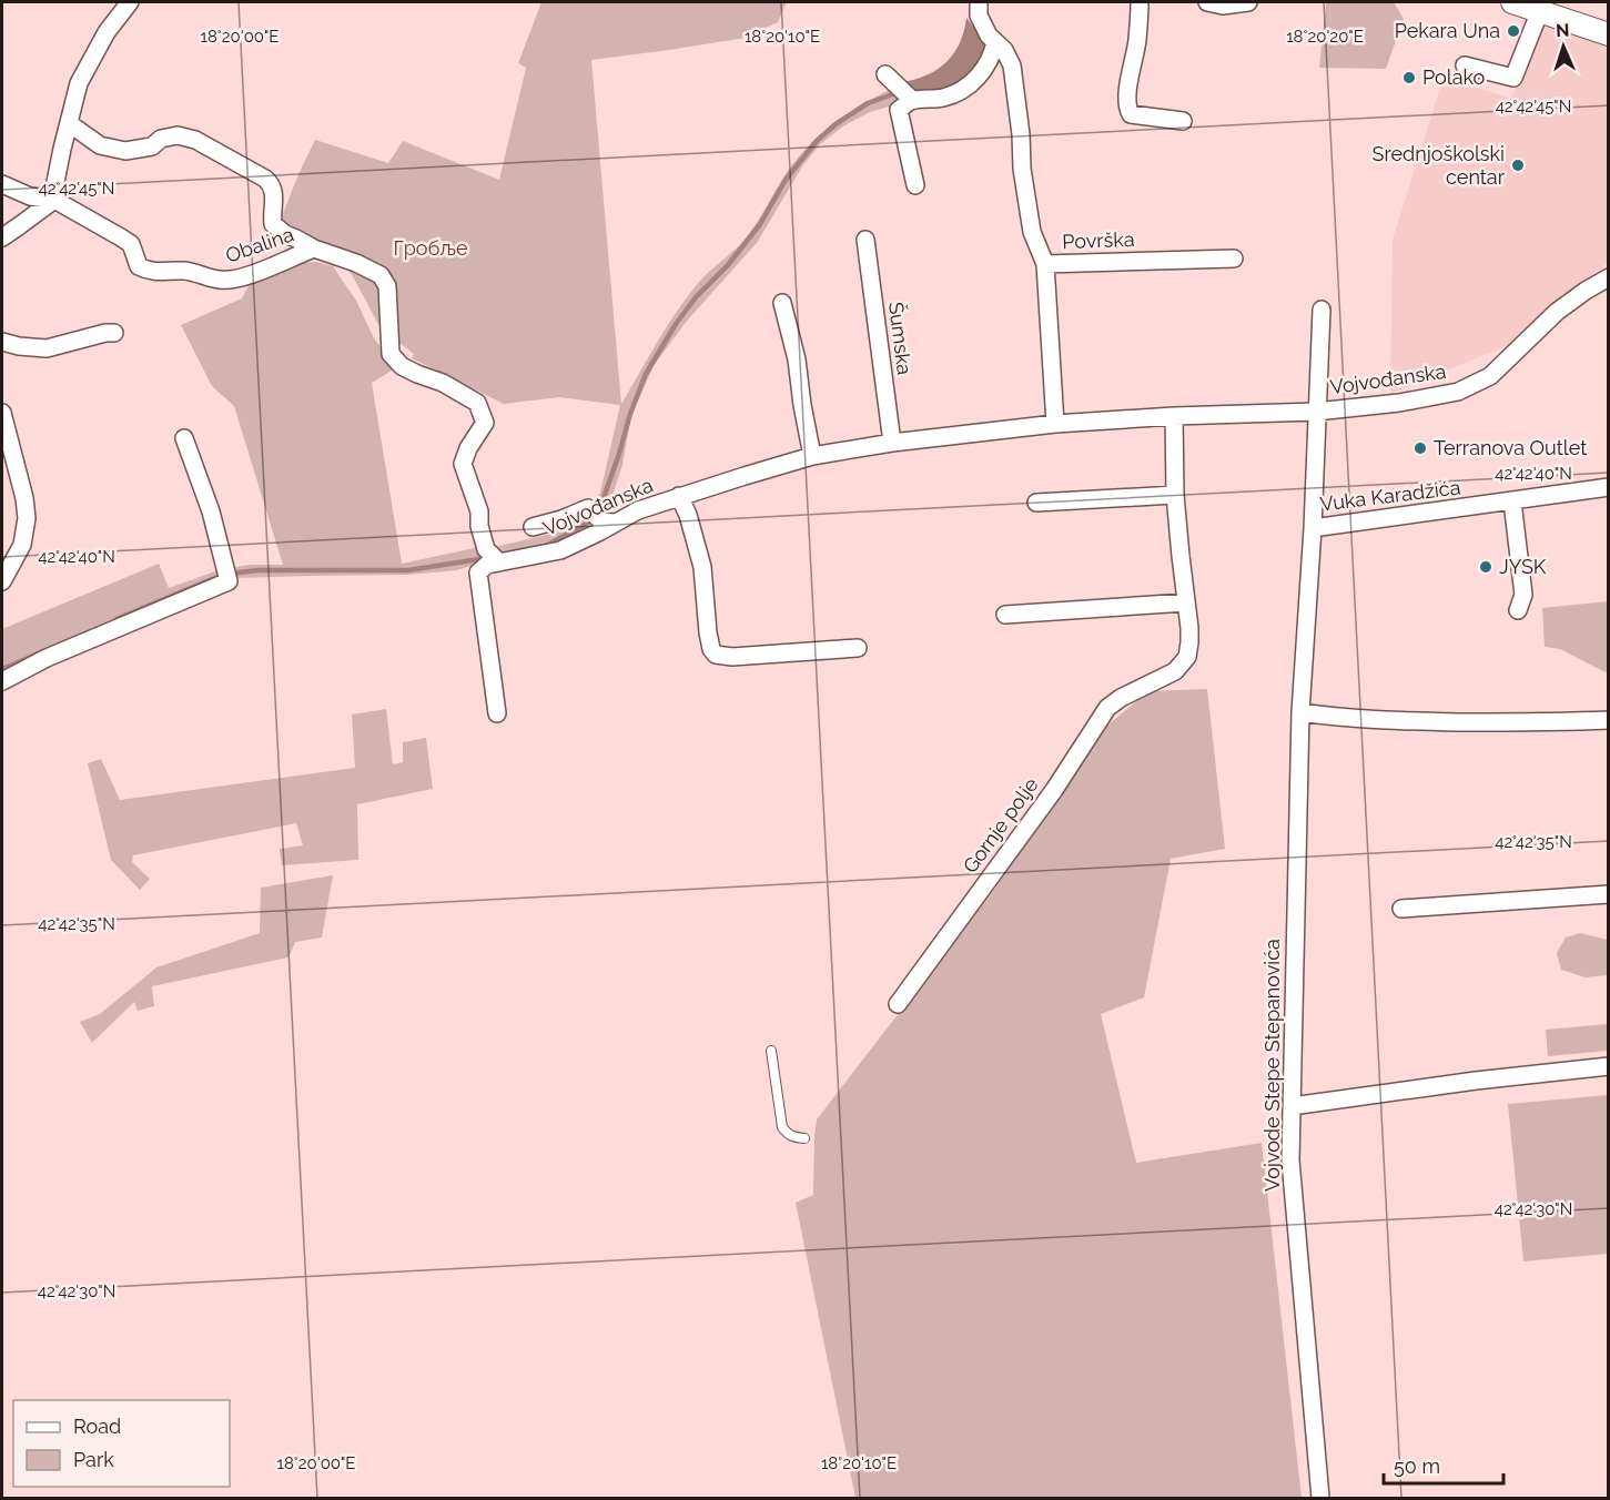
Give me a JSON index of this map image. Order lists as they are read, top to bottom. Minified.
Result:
{"streets":{"street":["Površka","Obalina","Šumska","Vojvođanska","Vuka Karadžića","Gornje polje","Vojvode Stepe Stepanovića"]},"crossings":[["Površka","Vojvođanska"],["Šumska","Vojvođanska"],["Vojvođanska","Vojvode Stepe Stepanovića"],["Vuka Karadžića","Vojvode Stepe Stepanovića"]],"parks":["Гробље"],"places":["Pekara Una","Polako","Srednjoškolski centar","Terranova Outlet","JYSK"],"legend":["Road","Park"],"scale_bar":"50 m","north":"top","coordinates":["18°20'00\"E","18°20'10\"E","18°20'20\"E","42°42'45\"N","42°42'40\"N","42°42'35\"N","42°42'30\"N"]}
